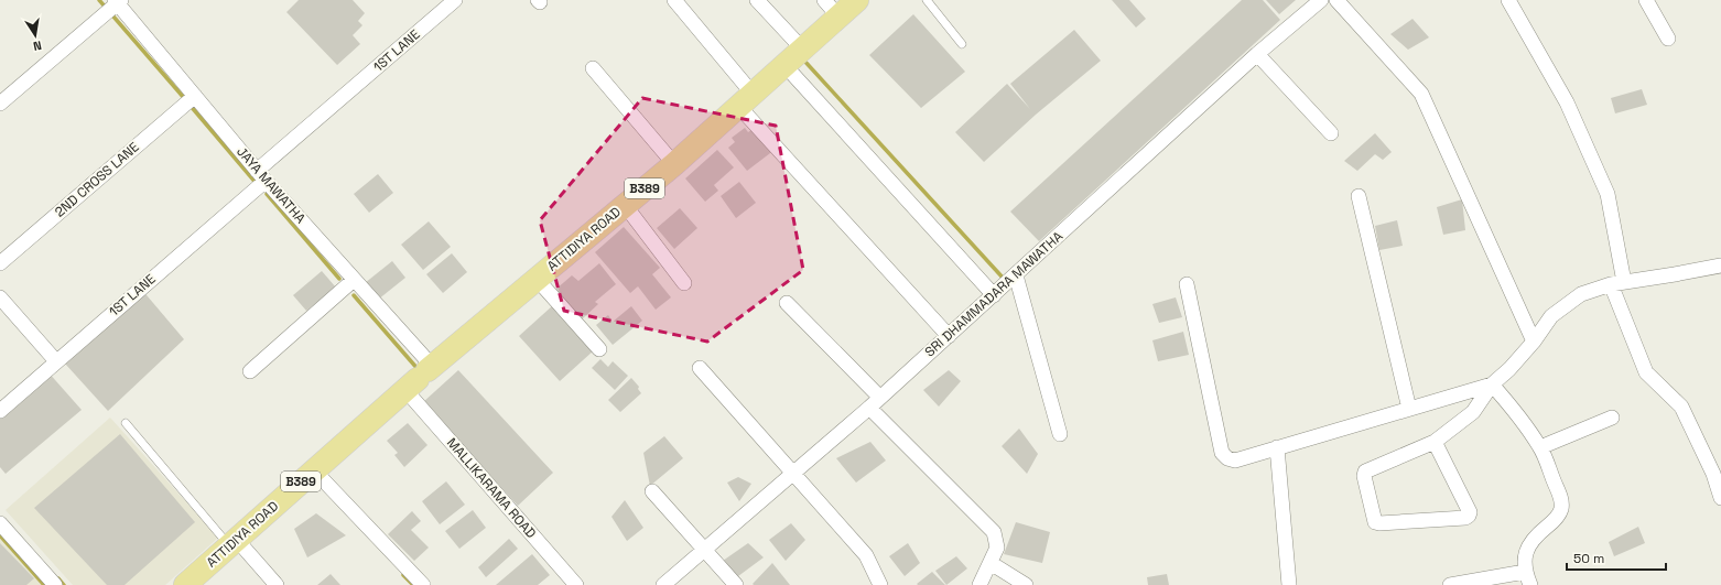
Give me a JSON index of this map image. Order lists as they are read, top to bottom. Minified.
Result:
{"streets":{"main road":["B389","ATTIDIYA ROAD"],"street":["1ST LANE","2ND CROSS LANE","JAYA MAWATHA","SRI DHAMMADARA MAWATHA","MALLIKARAMA ROAD"]},"crossings":[["1ST LANE","JAYA MAWATHA"],["2ND CROSS LANE","JAYA MAWATHA"],["JAYA MAWATHA","ATTIDIYA ROAD"],["JAYA MAWATHA","MALLIKARAMA ROAD"],["ATTIDIYA ROAD","MALLIKARAMA ROAD"]],"scale_bar":"50 m","north":"bottom"}
